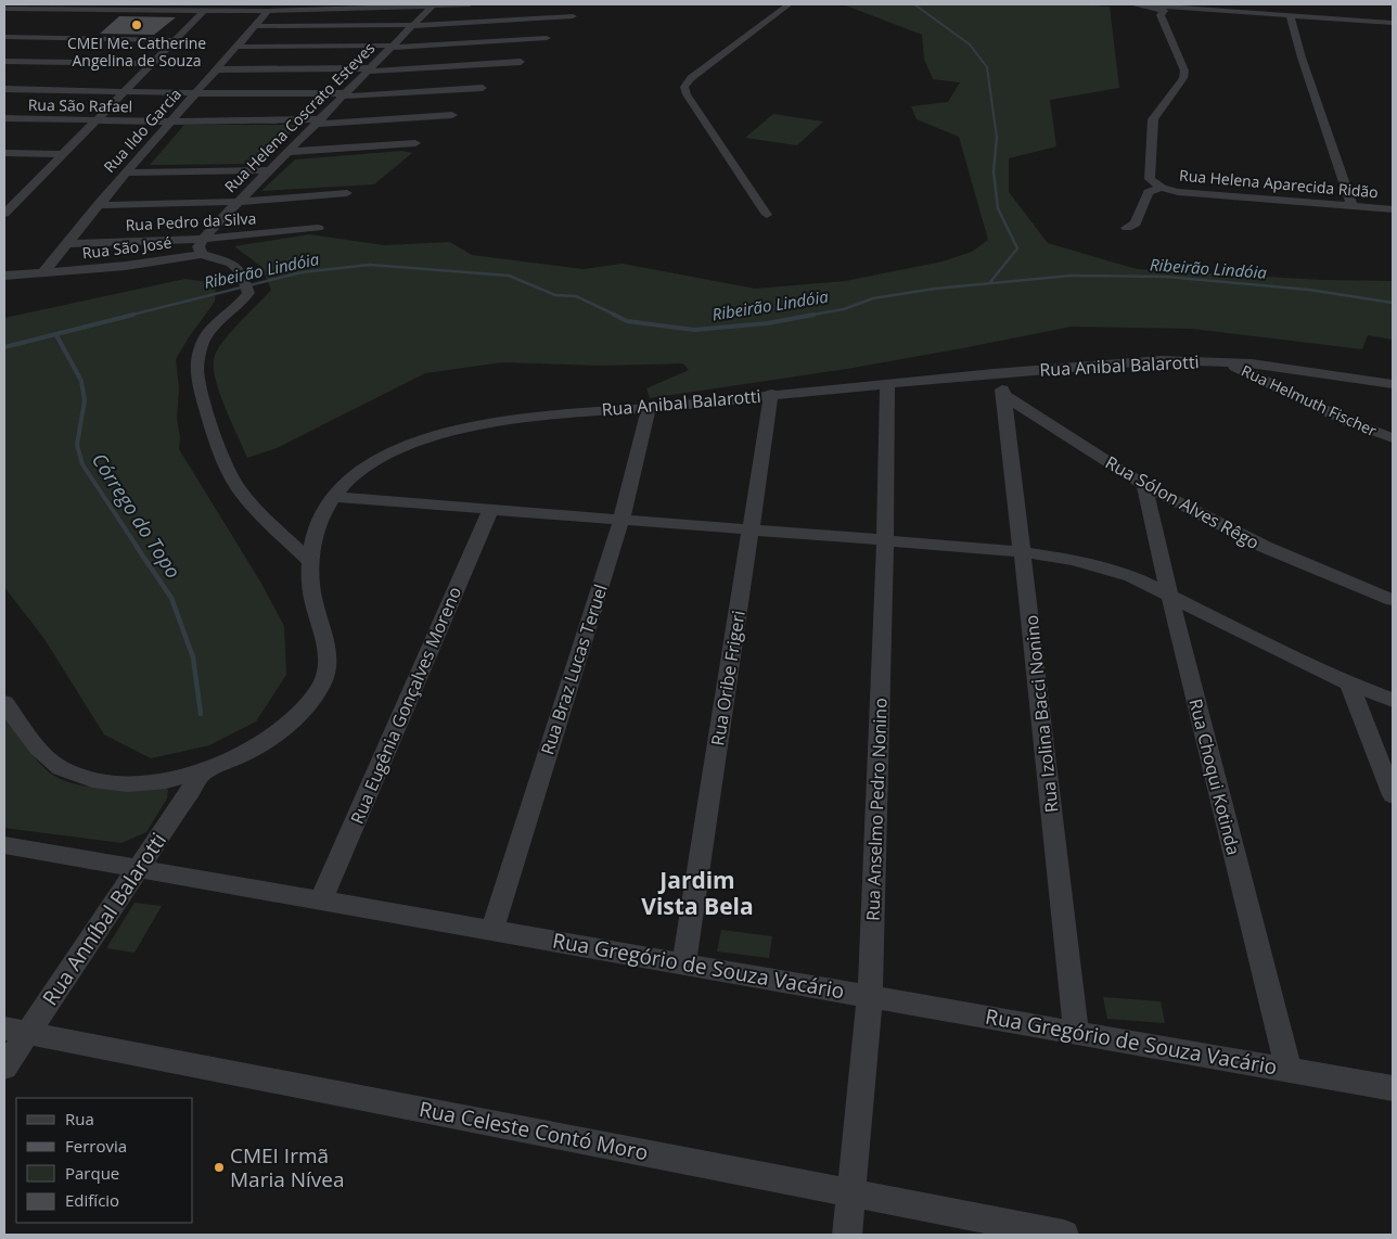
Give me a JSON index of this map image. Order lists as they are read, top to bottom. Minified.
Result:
{"streets":{"street":["Rua São Rafael","Rua Helena Coscrato Esteves","Rua Ildo Garcia","Rua Helena Aparecida Ridão","Rua Pedro da Silva","Rua São José","Rua Anibal Balarotti","Rua Helmuth Fischer","Rua Sólon Alves Rêgo","Rua Braz Lucas Teruel","Rua Oribe Frigeri","Rua Eugênia Gonçalves Moreno","Rua Izolina Bacci Nonino","Rua Choqui Kotinda","Rua Anselmo Pedro Nonino","Rua Anníbal Balarotti","Rua Gregório de Souza Vacário","Rua Celeste Contó Moro"]},"crossings":[["Rua São Rafael","Rua Helena Coscrato Esteves"],["Rua São Rafael","Rua Ildo Garcia"],["Rua Helena Coscrato Esteves","Rua Pedro da Silva"],["Rua Ildo Garcia","Rua Pedro da Silva"],["Rua Ildo Garcia","Rua São José"],["Rua São José","Rua Anibal Balarotti"],["Rua Anibal Balarotti","Rua Helmuth Fischer"],["Rua Anibal Balarotti","Rua Braz Lucas Teruel"],["Rua Anibal Balarotti","Rua Oribe Frigeri"],["Rua Anibal Balarotti","Rua Anselmo Pedro Nonino"],["Rua Anibal Balarotti","Rua Anníbal Balarotti"],["Rua Sólon Alves Rêgo","Rua Izolina Bacci Nonino"],["Rua Sólon Alves Rêgo","Rua Choqui Kotinda"],["Rua Braz Lucas Teruel","Rua Gregório de Souza Vacário"],["Rua Oribe Frigeri","Rua Gregório de Souza Vacário"],["Rua Eugênia Gonçalves Moreno","Rua Gregório de Souza Vacário"],["Rua Izolina Bacci Nonino","Rua Gregório de Souza Vacário"],["Rua Choqui Kotinda","Rua Gregório de Souza Vacário"],["Rua Anselmo Pedro Nonino","Rua Gregório de Souza Vacário"],["Rua Anselmo Pedro Nonino","Rua Celeste Contó Moro"],["Rua Anníbal Balarotti","Rua Gregório de Souza Vacário"],["Rua Anníbal Balarotti","Rua Celeste Contó Moro"]],"districts":["Jardim Vista Bela"],"water":["Ribeirão Lindóia","Córrego do Topo"],"places":["CMEI Me. Catherine Angelina de Souza","CMEI Irmã Maria Nívea"],"legend":["Rua","Ferrovia","Parque","Edifício"]}
